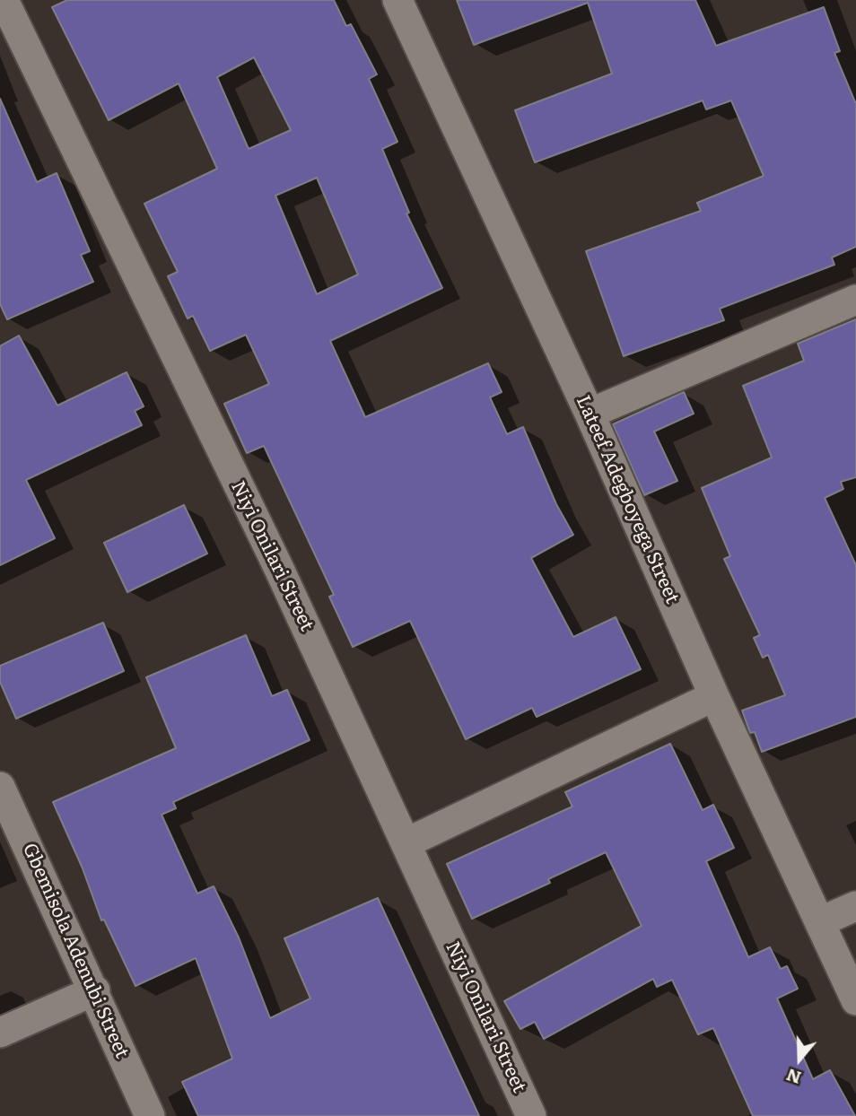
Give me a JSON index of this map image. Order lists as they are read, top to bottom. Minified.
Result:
{"streets":{"street":["Lateef Adegboyega Street","Niyi Onilari Street","Gbemisola Adenubi Street"]},"north":"bottom"}
